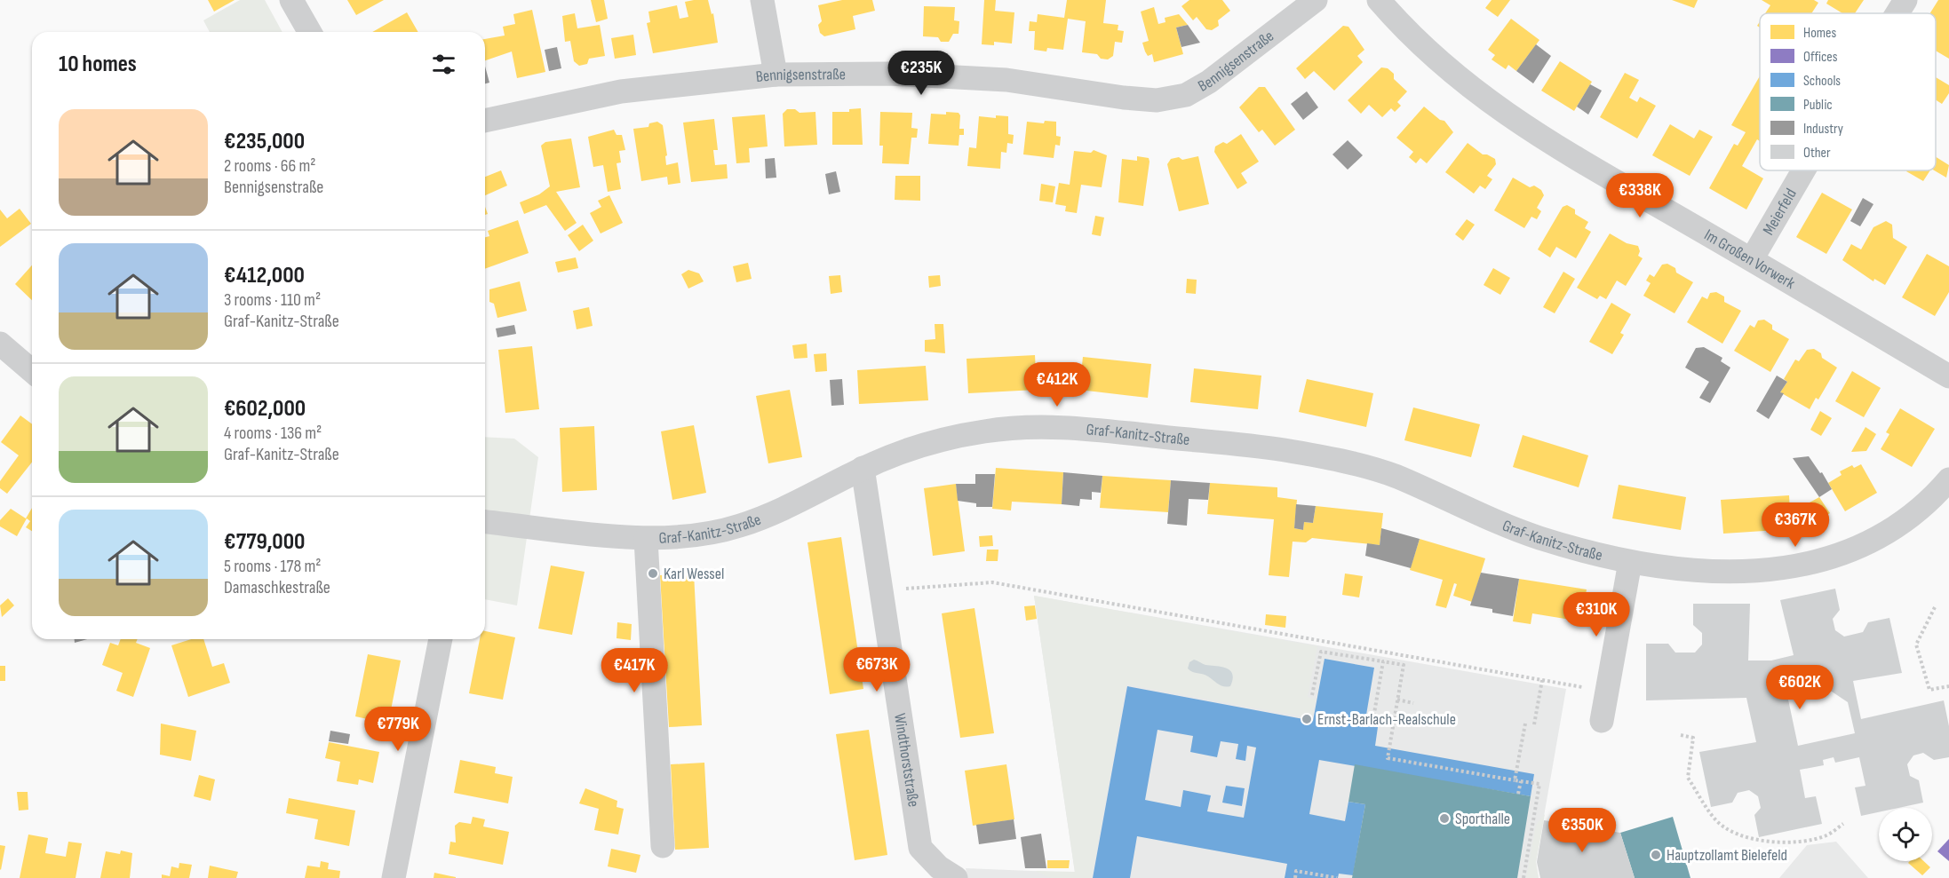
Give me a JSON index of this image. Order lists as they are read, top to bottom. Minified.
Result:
{"streets":{"street":["Bennigsenstraße","Meierfeld","Im Großen Vorwerk","Graf-Kanitz-Straße","Windthorststraße"]},"crossings":[["Meierfeld","Im Großen Vorwerk"],["Graf-Kanitz-Straße","Windthorststraße"]],"places":["Karl Wessel","Ernst-Barlach-Realschule","Sporthalle","Hauptzollamt Bielefeld"],"legend":["Homes","Offices","Schools","Public","Industry","Other"],"page":{"heading":"10 homes","price":["€235K","€338K","€412K","€367K","€310K","€673K","€417K","€602K","€779K","€350K"],"list":[{"name":"€235,000","note":"2 rooms · 66 m² · Bennigsenstraße"},{"name":"€412,000","note":"3 rooms · 110 m² · Graf-Kanitz-Straße"},{"name":"€602,000","note":"4 rooms · 136 m² · Graf-Kanitz-Straße"},{"name":"€779,000","note":"5 rooms · 178 m² · Damaschkestraße"}]}}
